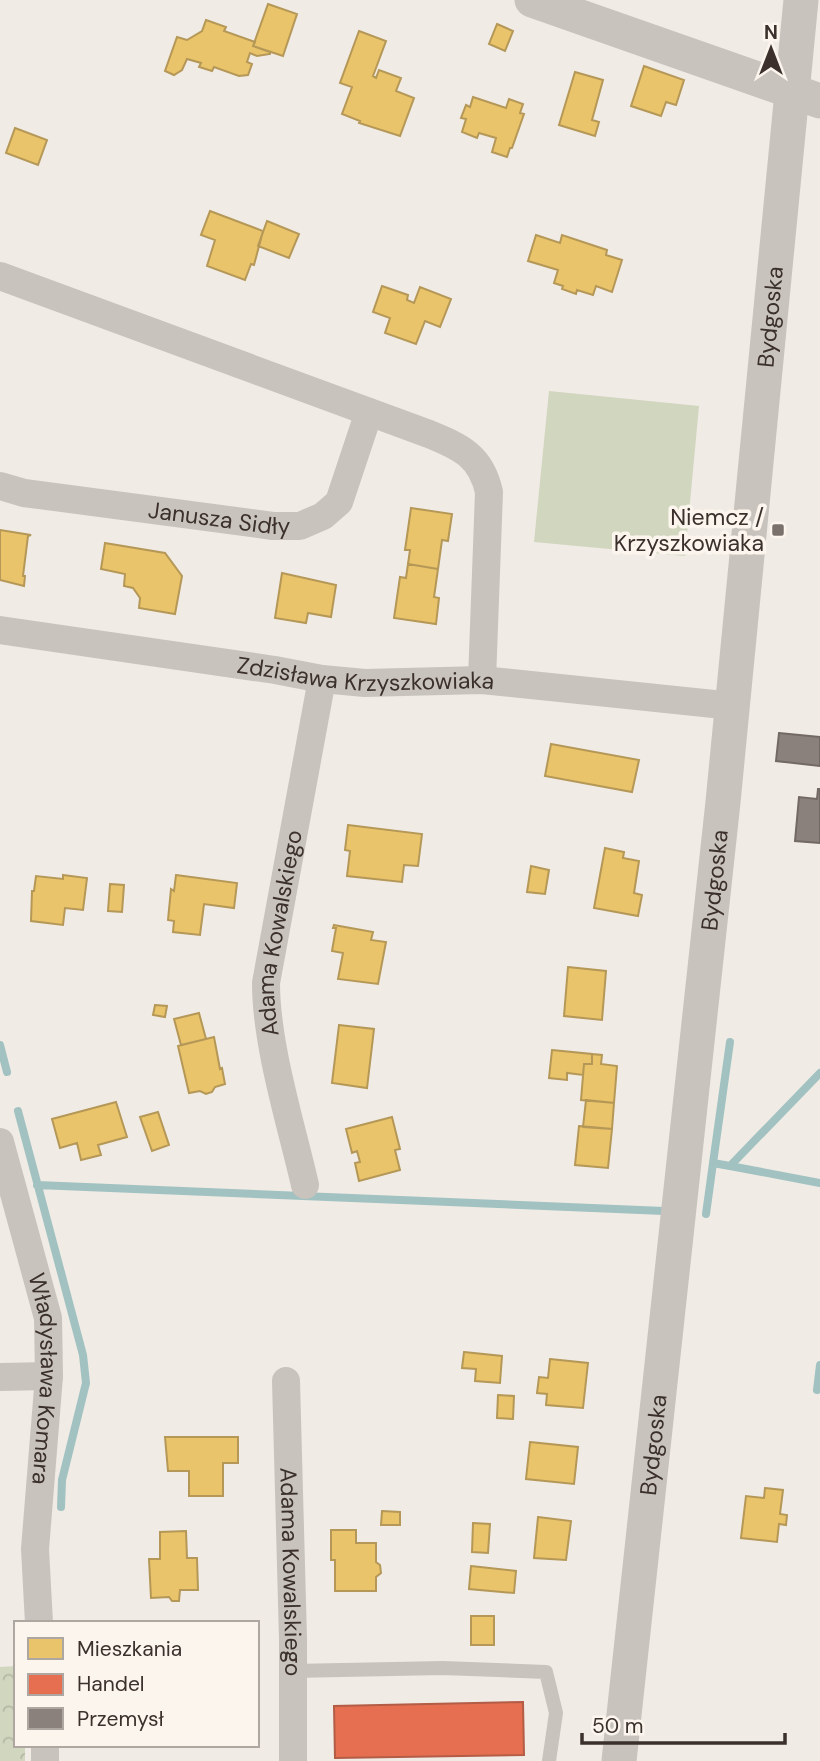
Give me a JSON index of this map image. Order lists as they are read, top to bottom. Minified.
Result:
{"streets":{"street":["Bydgoska","Janusza Sidły","Zdzisława Krzyszkowiaka","Adama Kowalskiego","Władysława Komara"]},"crossings":[["Bydgoska","Zdzisława Krzyszkowiaka"],["Zdzisława Krzyszkowiaka","Adama Kowalskiego"]],"places":{"transit":["Niemcz / Krzyszkowiaka"]},"legend":["Mieszkania","Handel","Przemysł"],"scale_bar":"50 m","north":"top"}
